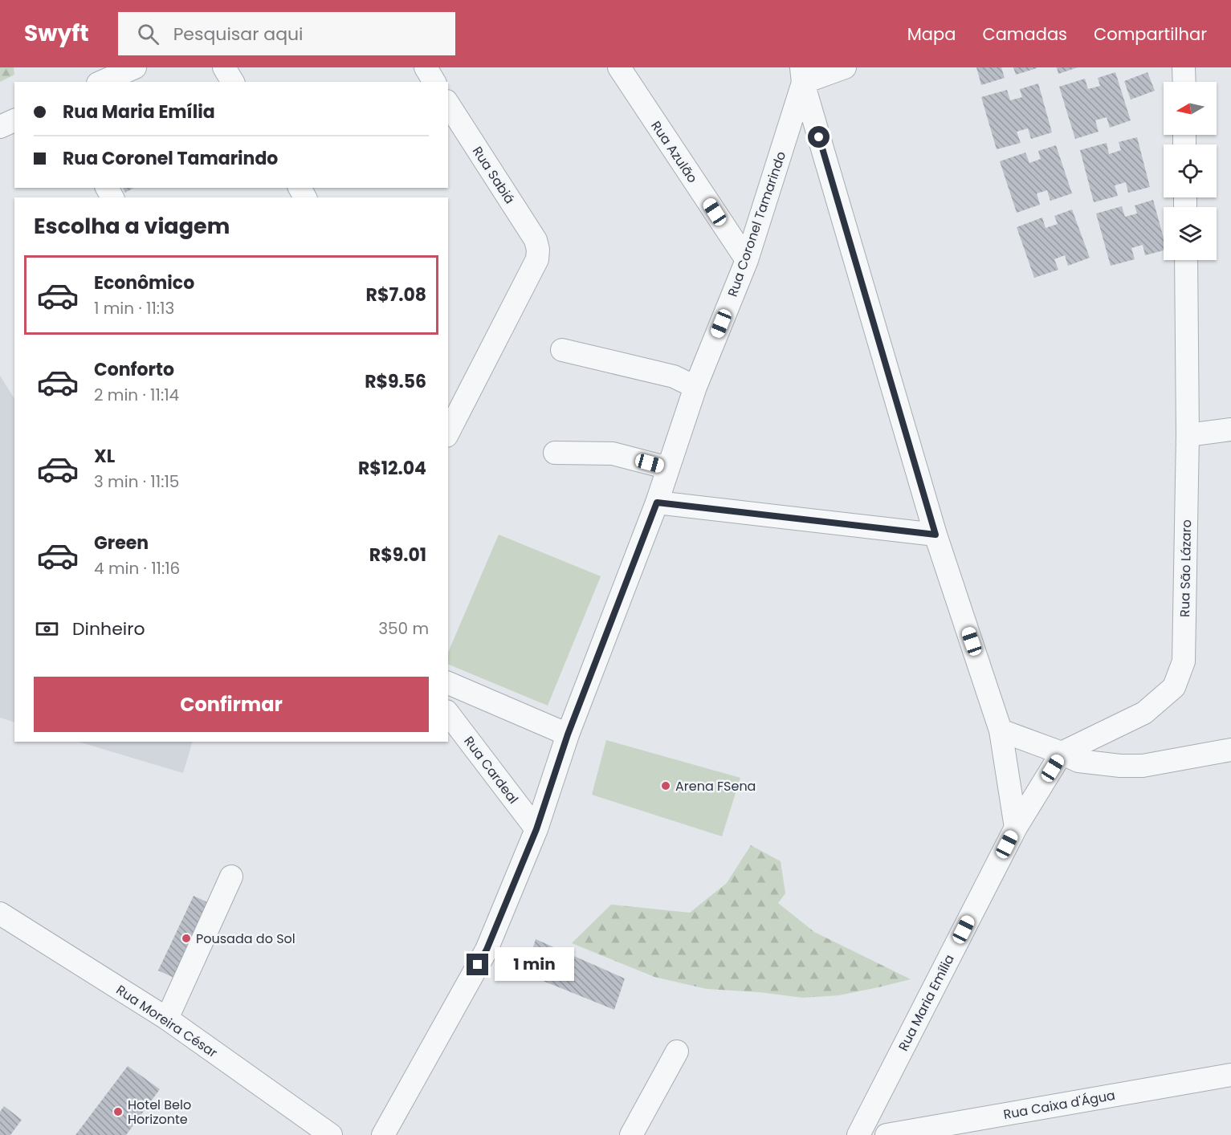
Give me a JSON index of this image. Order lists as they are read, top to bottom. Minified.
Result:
{"streets":{"street":["Rua Azulão","Rua Sabiá","Rua Coronel Tamarindo","Rua São Lázaro","Rua Cardeal","Rua Maria Emília","Rua Moreira César","Rua Caixa d'Água"]},"crossings":[["Rua Azulão","Rua Coronel Tamarindo"],["Rua Coronel Tamarindo","Rua Cardeal"],["Rua São Lázaro","Rua Maria Emília"]],"places":["Arena FSena","Pousada do Sol","Hotel Belo Horizonte"],"north":"left","page":{"header":"Swyft","search":"Pesquisar aqui","nav":["Mapa","Camadas","Compartilhar"],"banner":["Rua Maria Emília","Rua Coronel Tamarindo"],"heading":"Escolha a viagem","list":[{"name":"Econômico","note":"1 min · 11:13","value":"R$7.08"},{"name":"Conforto","note":"2 min · 11:14","value":"R$9.56"},{"name":"XL","note":"3 min · 11:15","value":"R$12.04"},{"name":"Green","note":"4 min · 11:16","value":"R$9.01"}],"pay":["Dinheiro","350 m"],"buttons":"Confirmar","bubble":"1 min"}}
